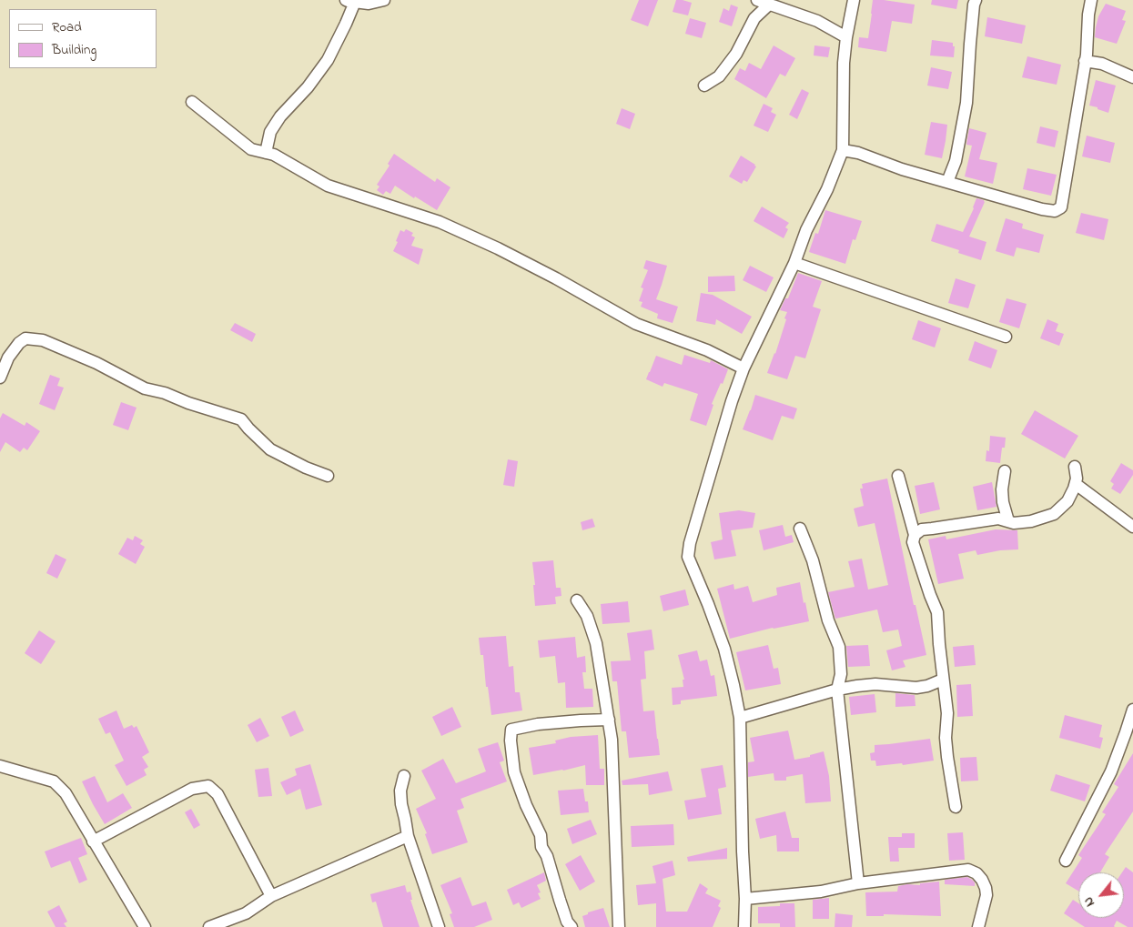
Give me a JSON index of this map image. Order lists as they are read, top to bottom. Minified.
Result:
{"legend":["Road","Building"],"north":"bottom left"}
